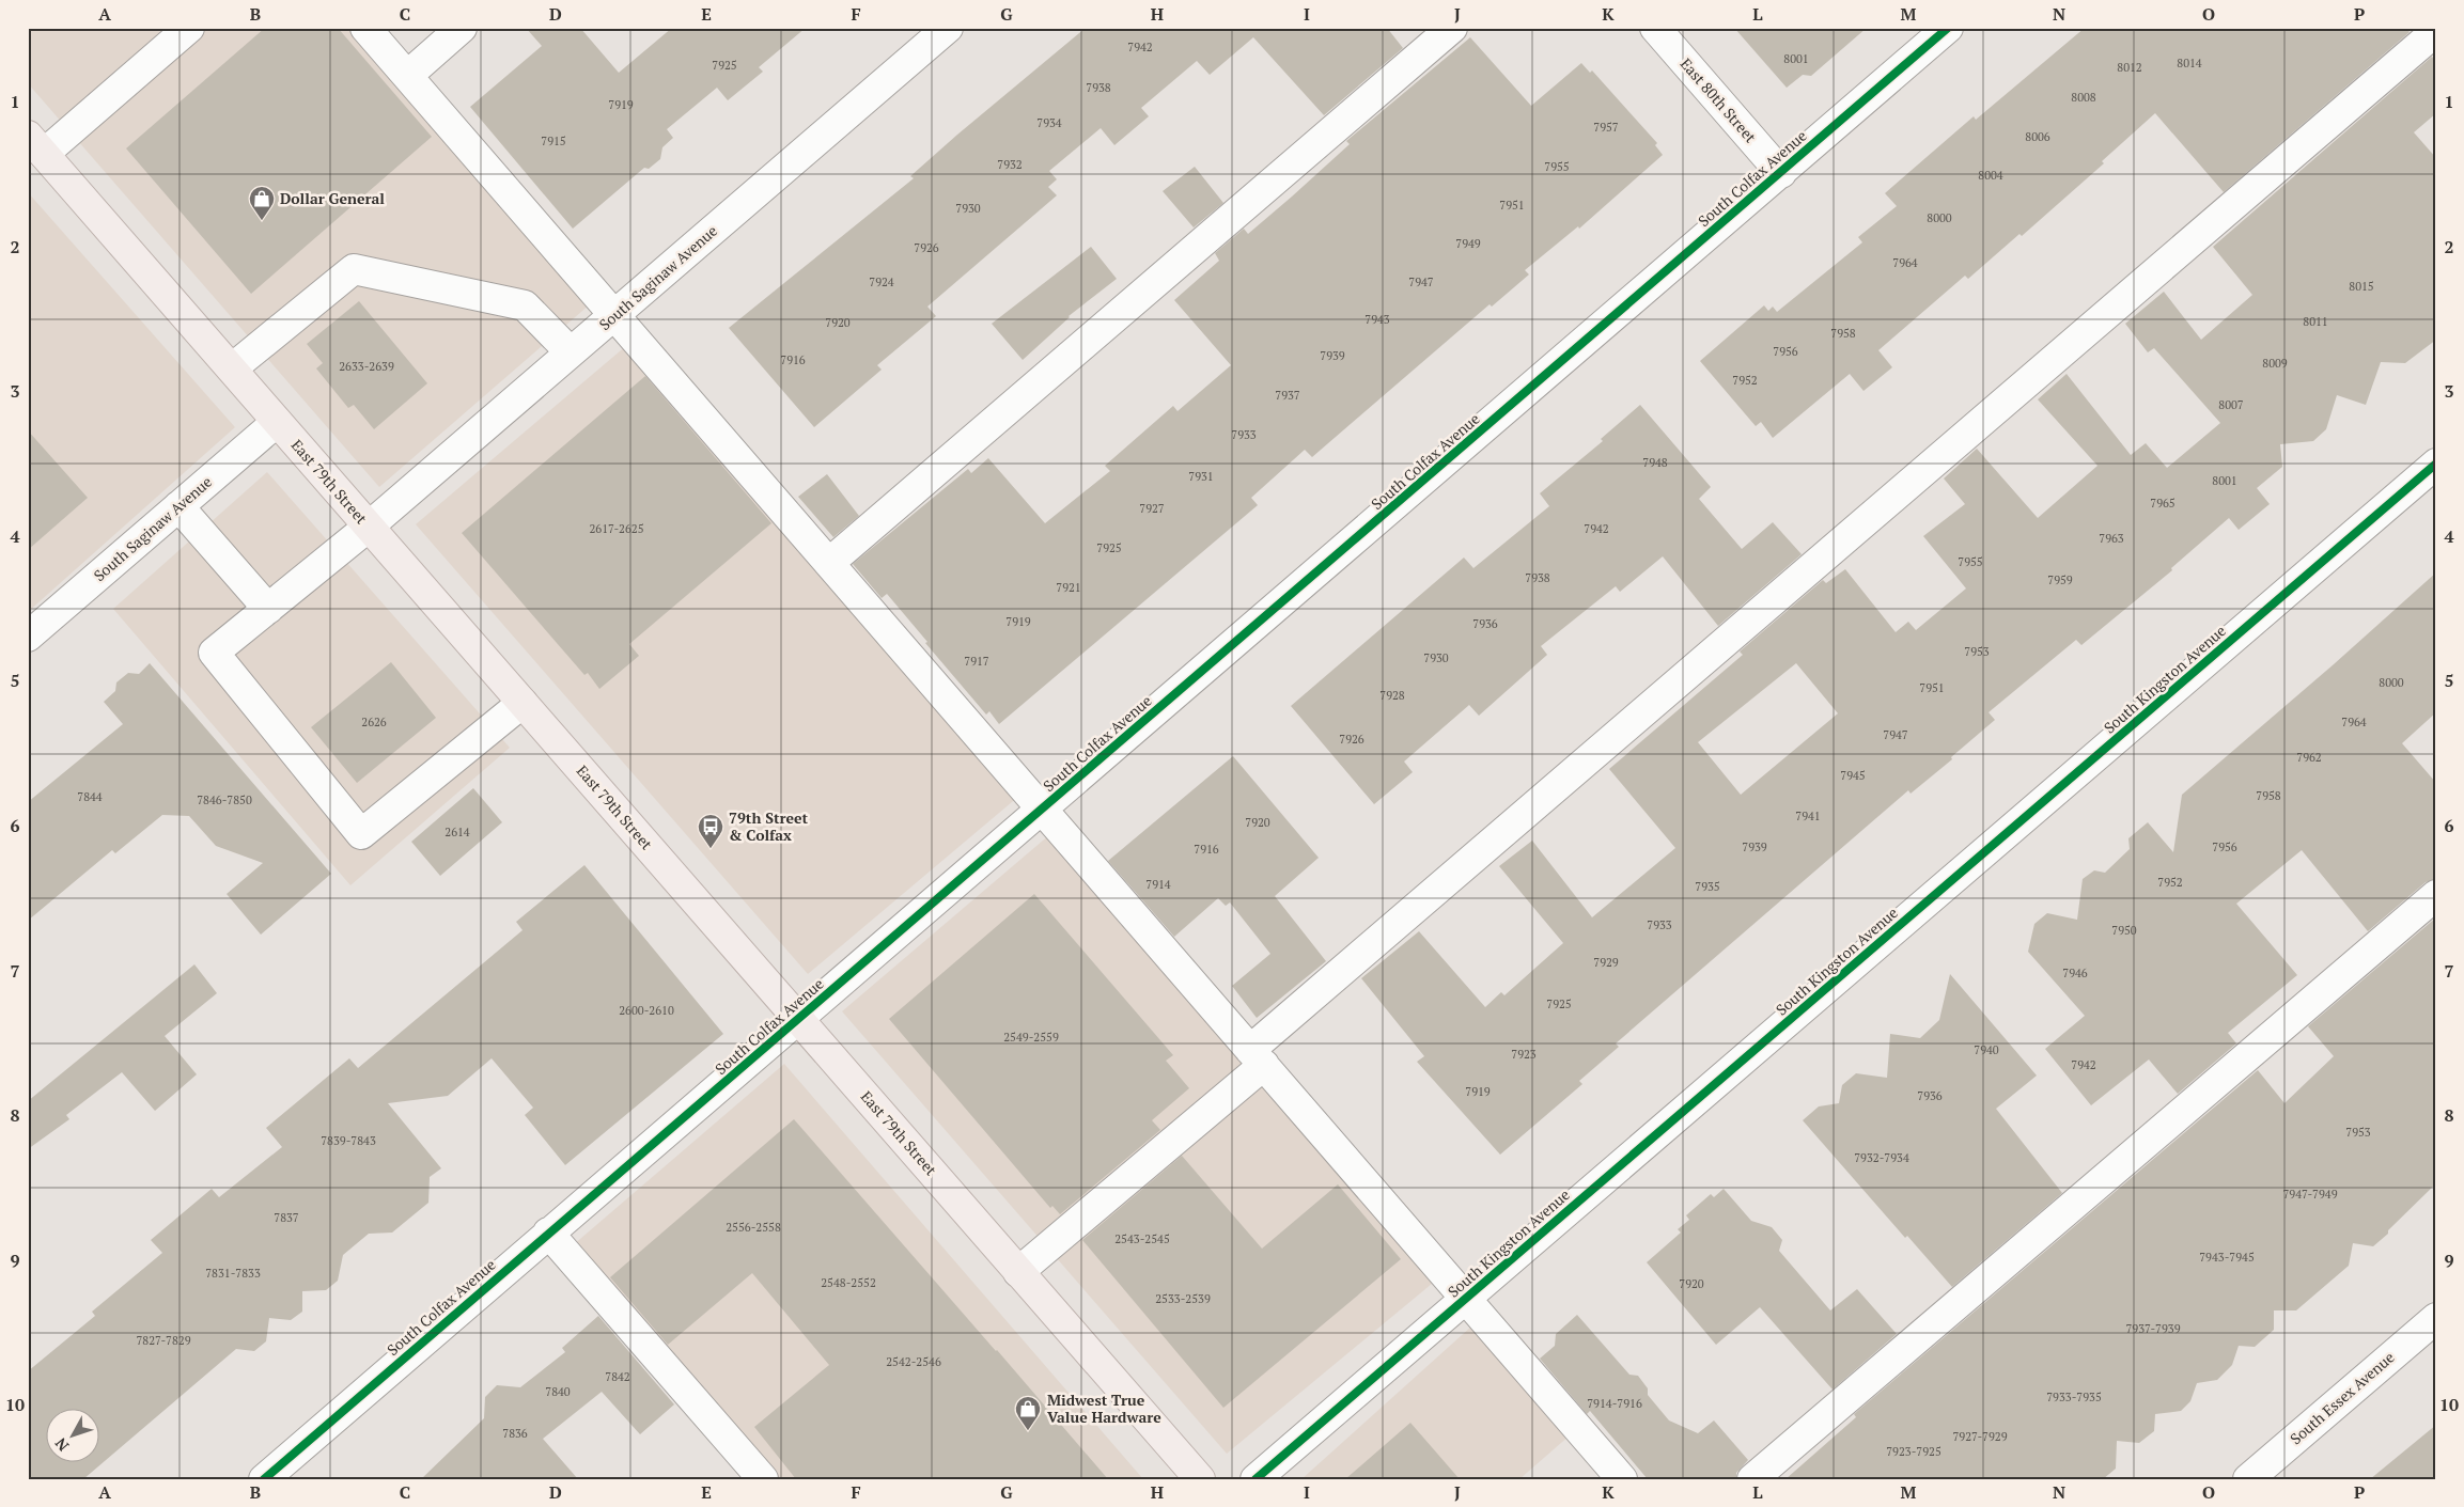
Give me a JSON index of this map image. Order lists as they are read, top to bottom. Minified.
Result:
{"streets":{"main road":["East 79th Street"],"street":["East 80th Street","South Colfax Avenue","South Saginaw Avenue","South Kingston Avenue","South Essex Avenue"]},"crossings":[["East 80th Street","South Colfax Avenue"],["South Colfax Avenue","East 79th Street"],["South Saginaw Avenue","East 79th Street"]],"places":{"shop":["Dollar General","Midwest True Value Hardware"],"bus stop":["79th Street & Colfax"]},"house_numbers":["7942","8001","8014","7925","8012","7938","8008","7919","7934","7957","8006","7915","7932","7955","8004","7951","7930","8000","7949","7926","7964","7924","7947","8015","7943","8011","7920","7958","7956","7939","7916","8009","2633-2639","7952","7937","8007","7933","7948","7931","8001","7965","7927","2617-2625","7942","7963","7925","7955","7938","7959","7921","7919","7936","7953","7930","7917","8000","7951","7928","2626","7964","7947","7926","7962","7945","7958","7844","7846-7850","7941","7920","2614","7939","7956","7916","7952","7914","7935","7933","7950","7929","7946","7925","2600-2610","2549-2559","7940","7923","7942","7919","7936","7953","7839-7843","7932-7934","7947-7949","7837","2556-2558","2543-2545","7943-7945","7831-7833","2548-2552","7920","2533-2539","7937-7939","7827-7829","2542-2546","7842","7840","7933-7935","7914-7916","7836","7927-7929","7923-7925"],"north":"bottom left","grid":{"columns":["A","B","C","D","E","F","G","H","I","J","K","L","M","N","O","P"],"rows":["1","2","3","4","5","6","7","8","9","10"]}}
